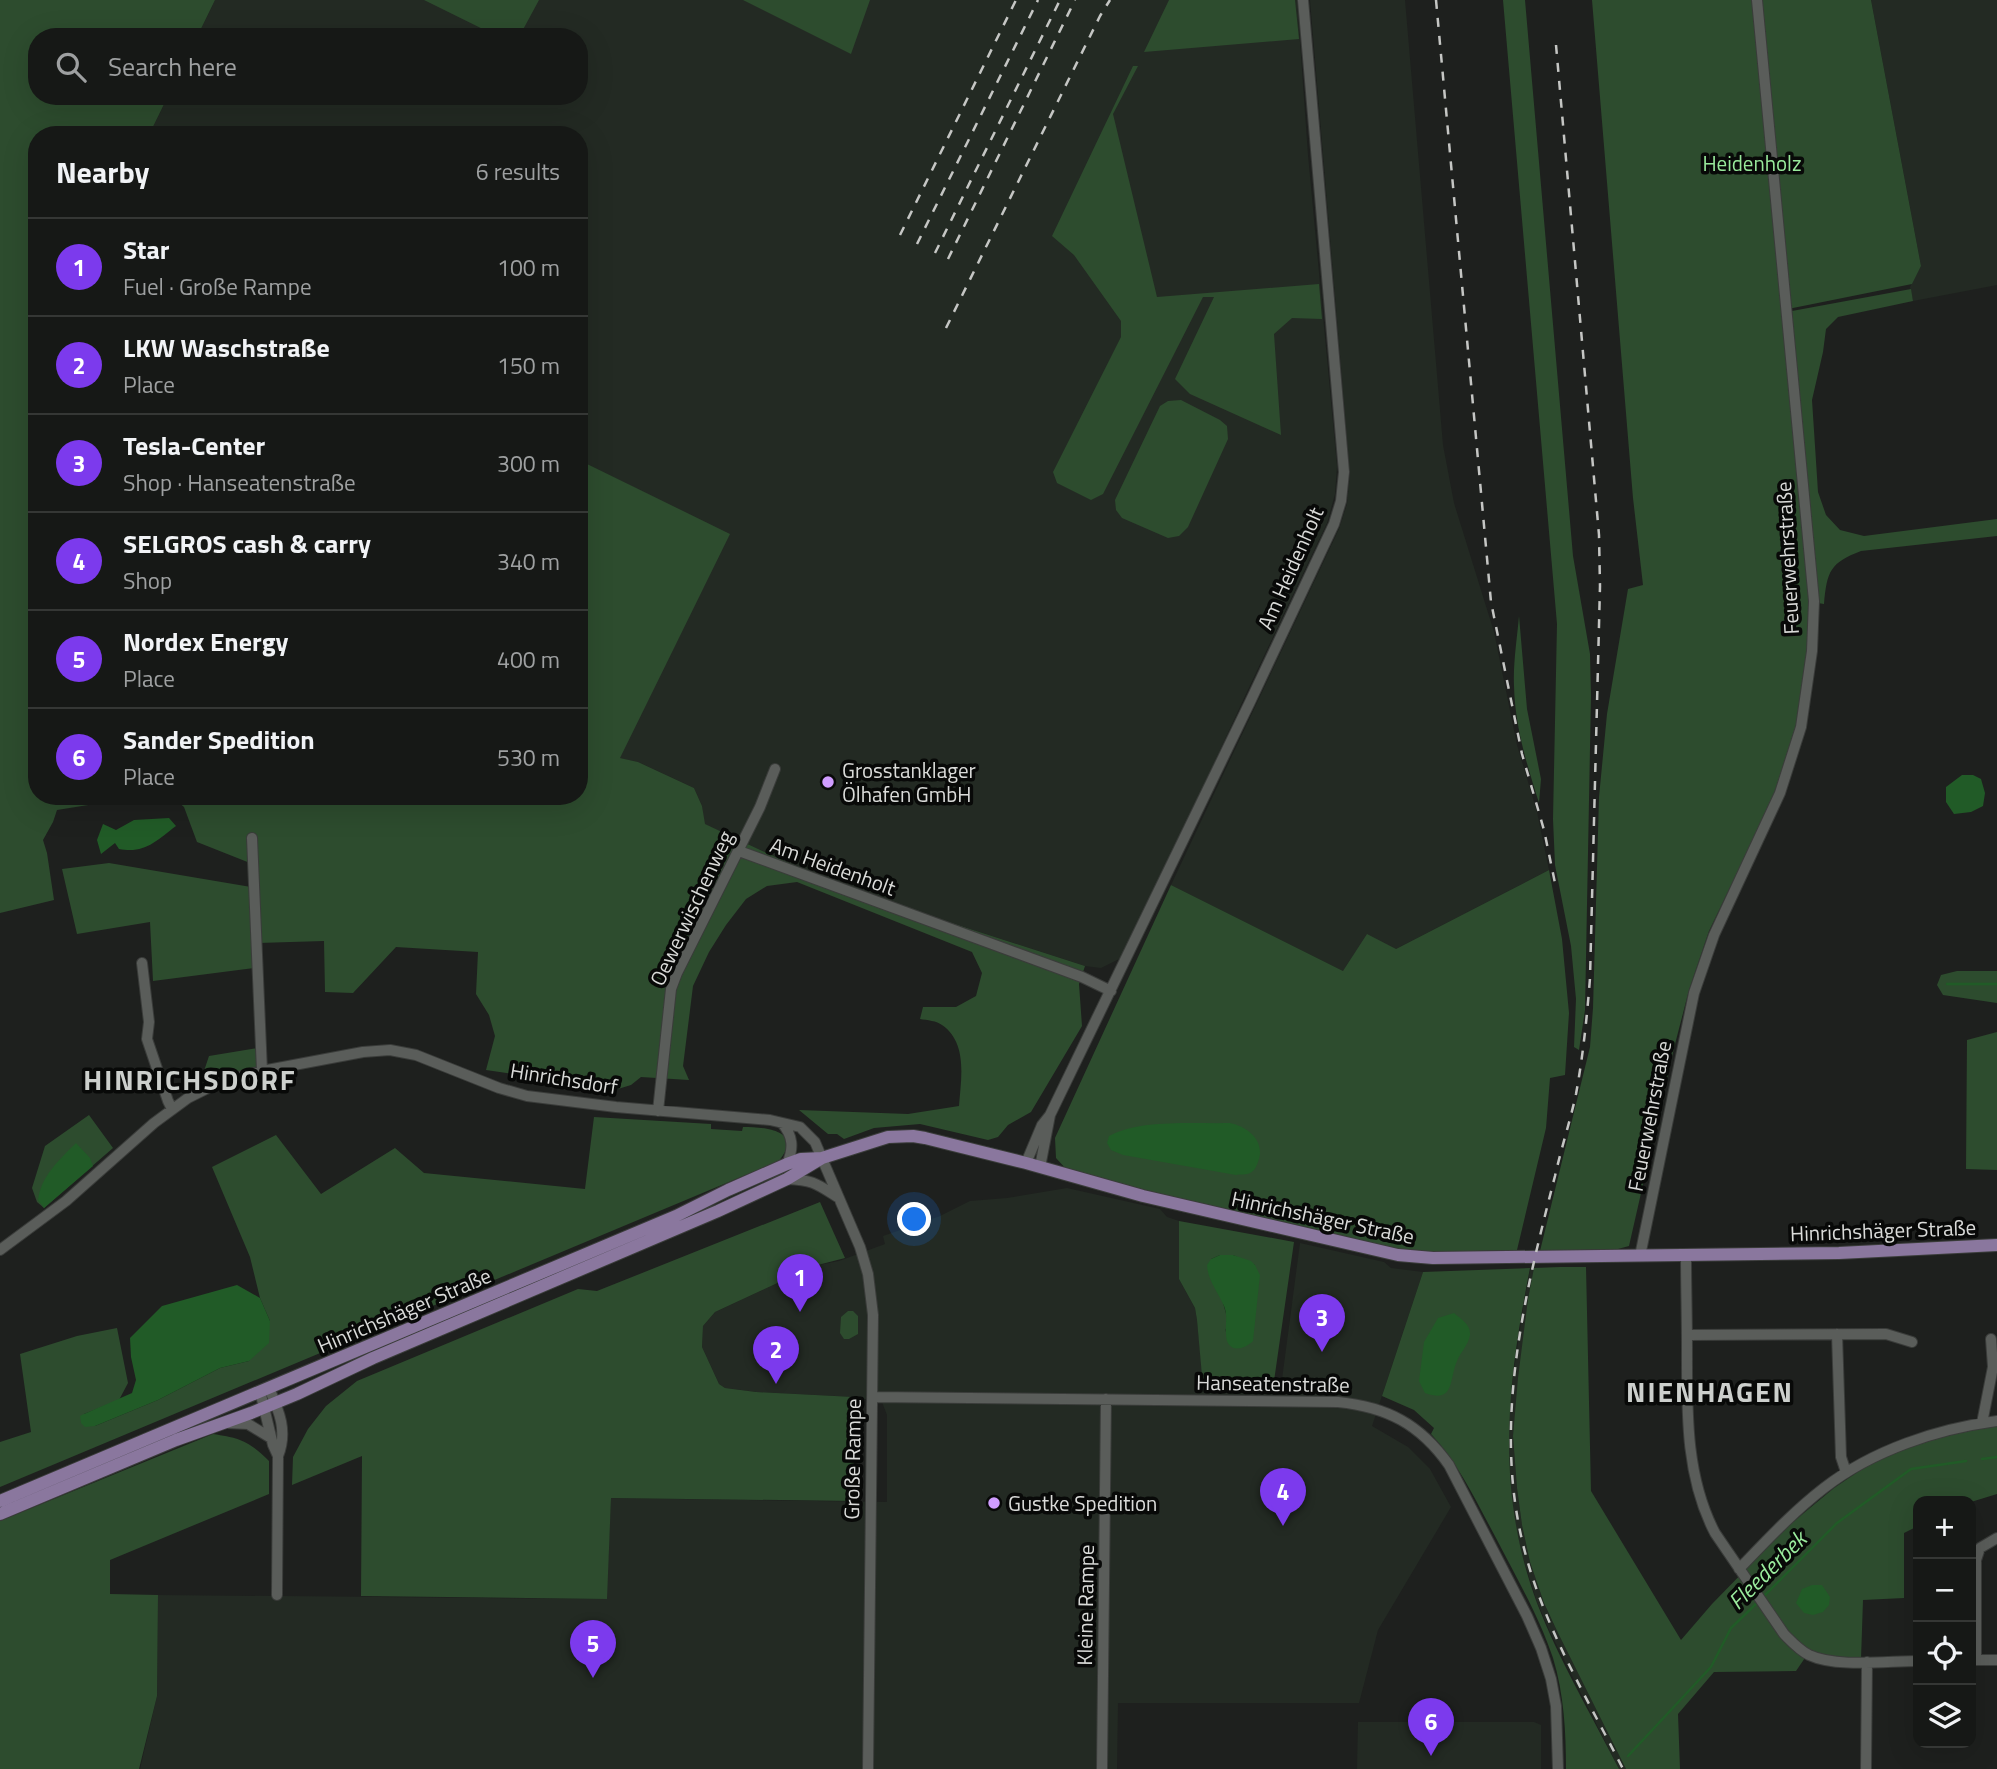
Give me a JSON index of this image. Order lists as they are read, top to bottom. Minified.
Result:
{"streets":{"main road":["Hinrichshäger Straße"],"street":["Feuerwehrstraße","Am Heidenholt","Oewerwischenweg","Hinrichsdorf","Hanseatenstraße","Große Rampe","Kleine Rampe"]},"crossings":[["Feuerwehrstraße","Hinrichshäger Straße"],["Am Heidenholt","Oewerwischenweg"],["Am Heidenholt","Hinrichshäger Straße"],["Oewerwischenweg","Hinrichsdorf"],["Hinrichsdorf","Hinrichshäger Straße"],["Hinrichsdorf","Große Rampe"],["Hinrichshäger Straße","Große Rampe"],["Hanseatenstraße","Große Rampe"],["Hanseatenstraße","Kleine Rampe"]],"districts":["HINRICHSDORF","NIENHAGEN"],"water":["Fleederbek"],"parks":["Heidenholz"],"places":["Grosstanklager Ölhafen GmbH","Gustke Spedition"],"page":{"search":"Search here","heading":["Nearby","6 results"],"list":[{"mark":"1","name":"Star","note":"Fuel · Große Rampe","value":"100 m"},{"mark":"2","name":"LKW Waschstraße","note":"Place","value":"150 m"},{"mark":"3","name":"Tesla-Center","note":"Shop · Hanseatenstraße","value":"300 m"},{"mark":"4","name":"SELGROS cash & carry","note":"Shop","value":"340 m"},{"mark":"5","name":"Nordex Energy","note":"Place","value":"400 m"},{"mark":"6","name":"Sander Spedition","note":"Place","value":"530 m"}],"pins":["1","3","2","4","5","6"],"map_buttons":["+","−"]}}
